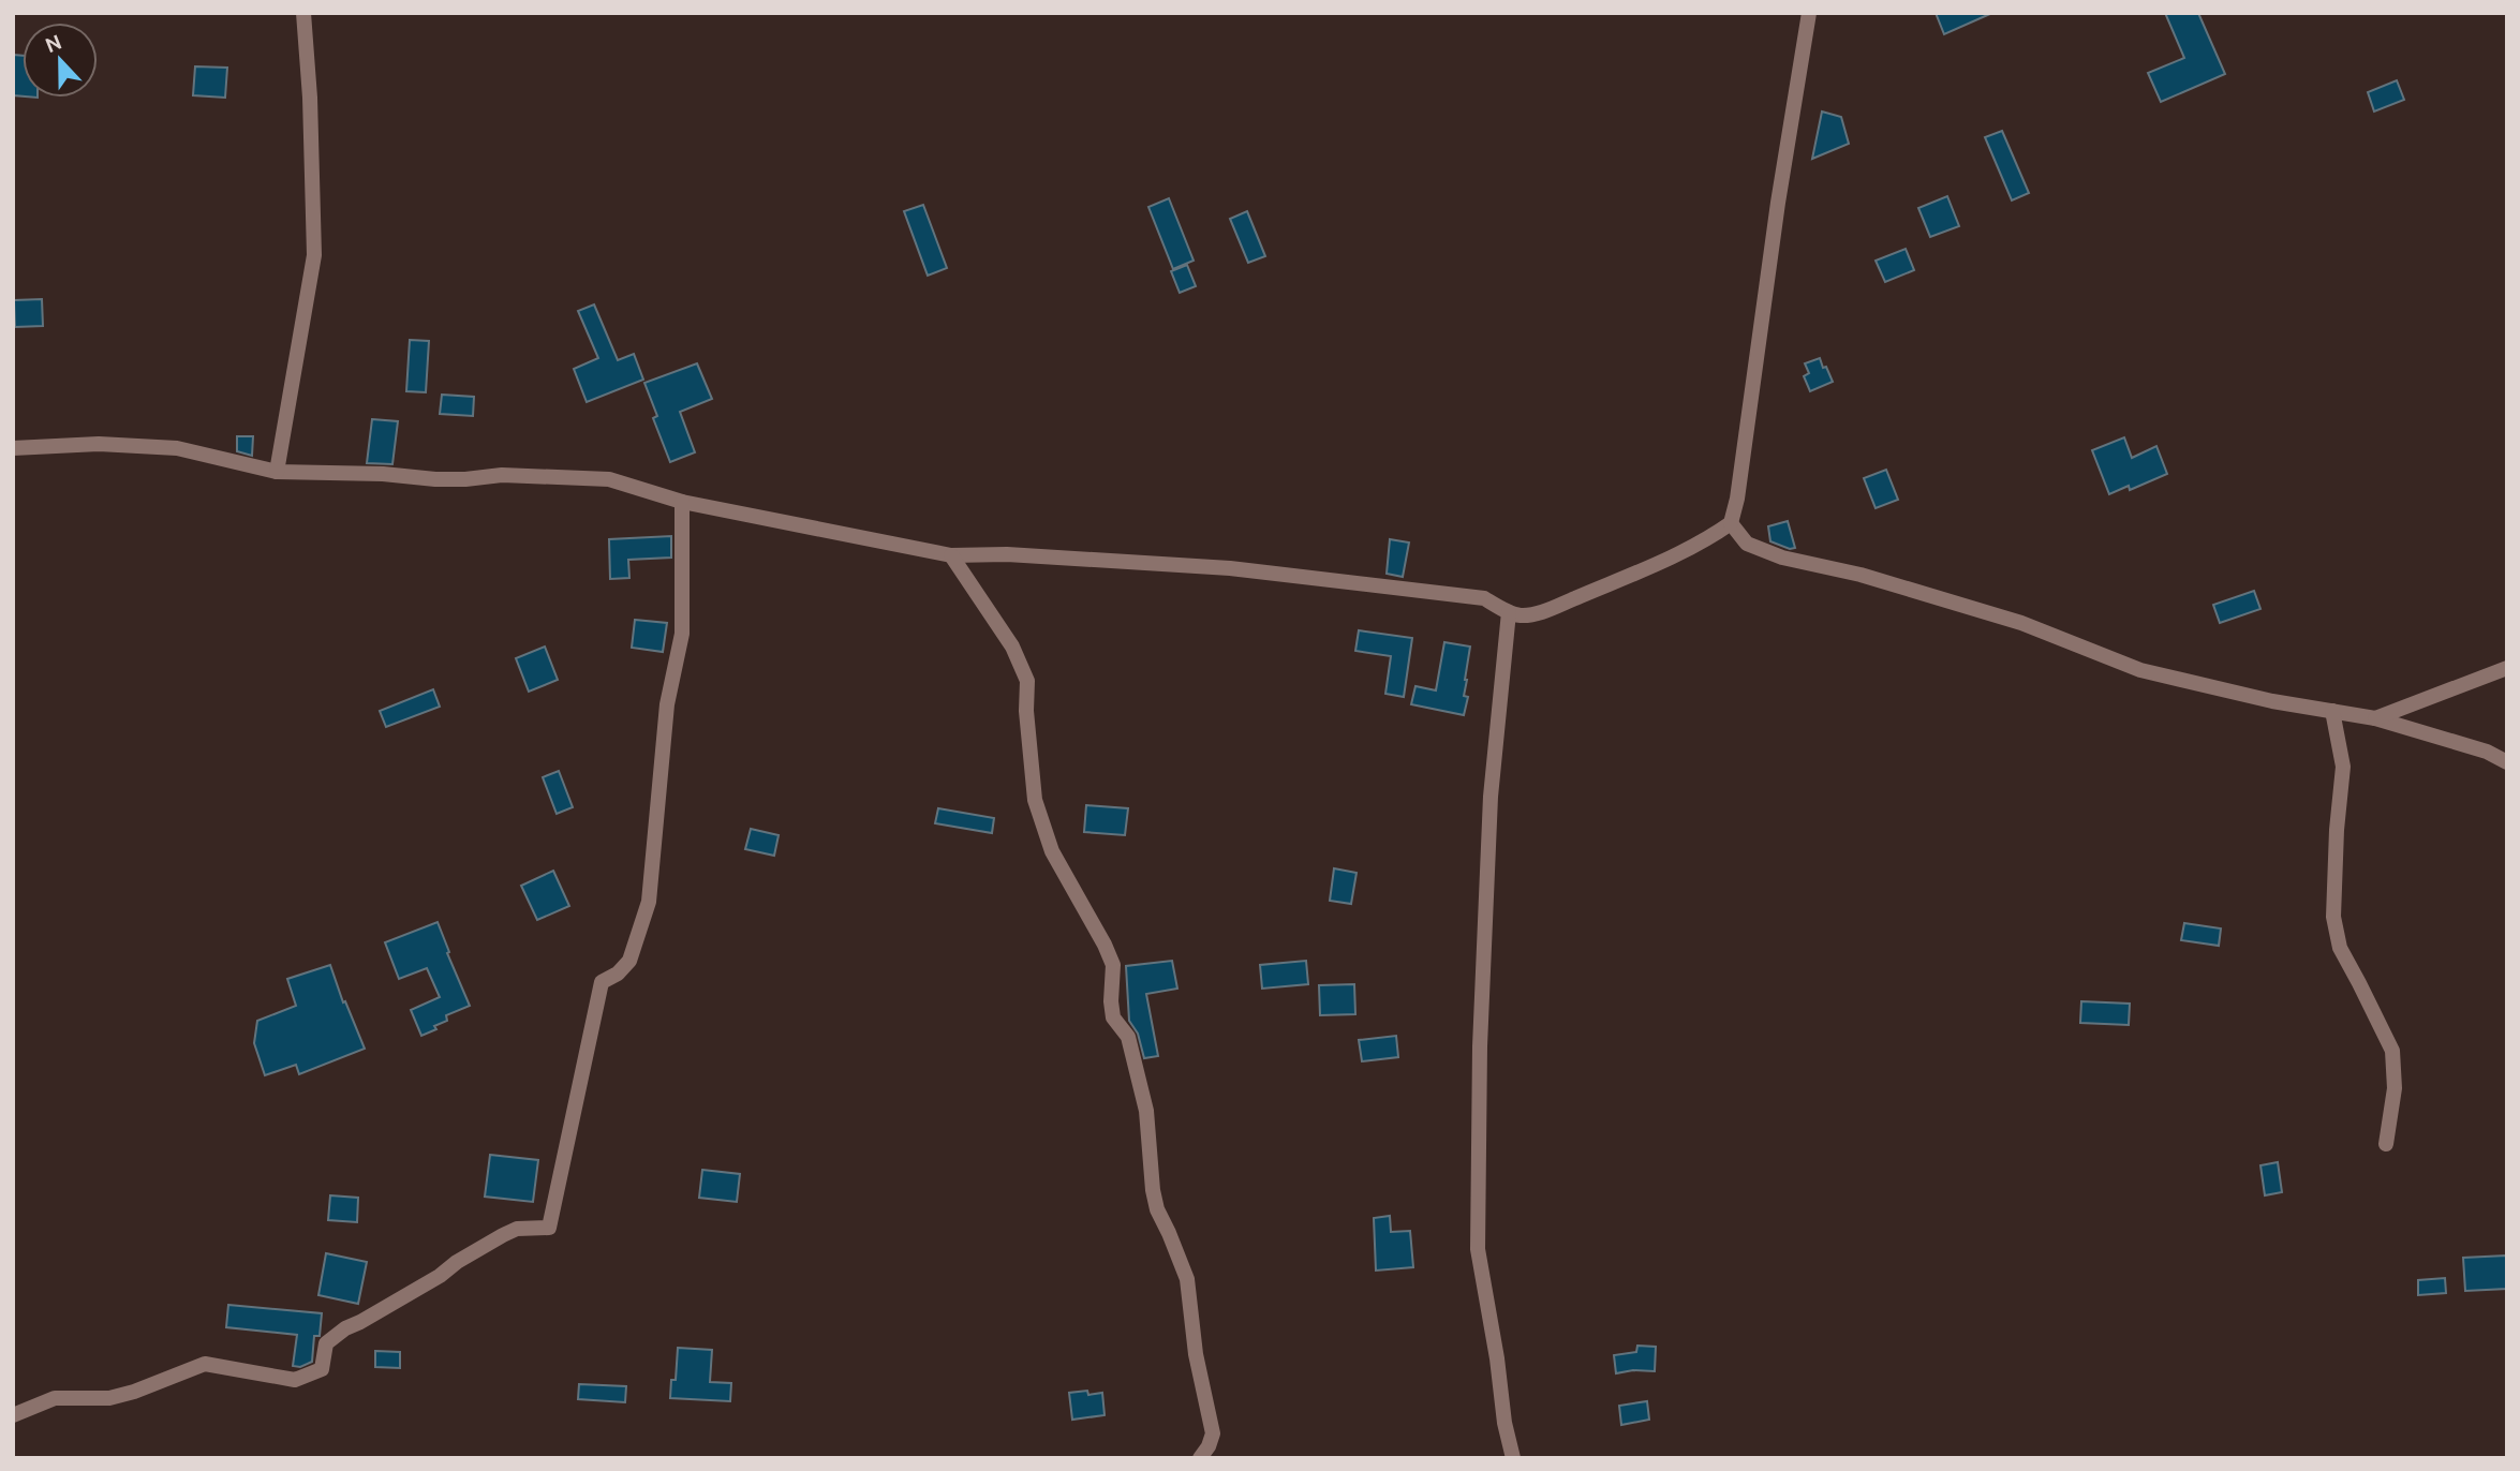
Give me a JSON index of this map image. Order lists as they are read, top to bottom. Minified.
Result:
{"north":"top"}
